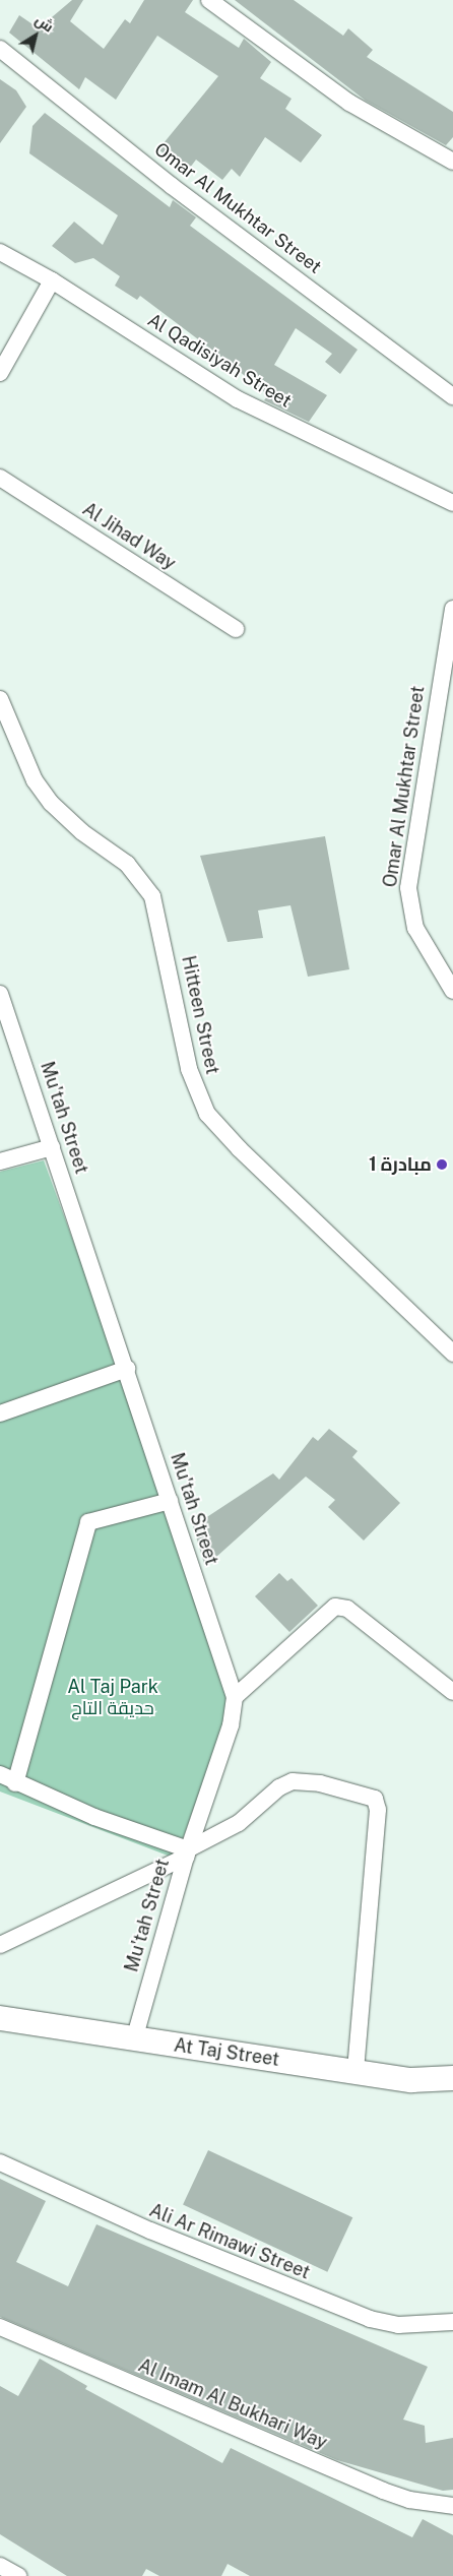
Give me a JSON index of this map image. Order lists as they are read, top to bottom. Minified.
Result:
{"streets":{"street":["Omar Al Mukhtar Street","Al Qadisiyah Street","Al Jihad Way","Hitteen Street","Mu'tah Street","At Taj Street","Ali Ar Rimawi Street","Al Imam Al Bukhari Way"]},"crossings":[["Mu'tah Street","At Taj Street"]],"parks":["Al Taj Park حديقة التاج"],"places":["مبادرة 1"],"north":"top right"}
